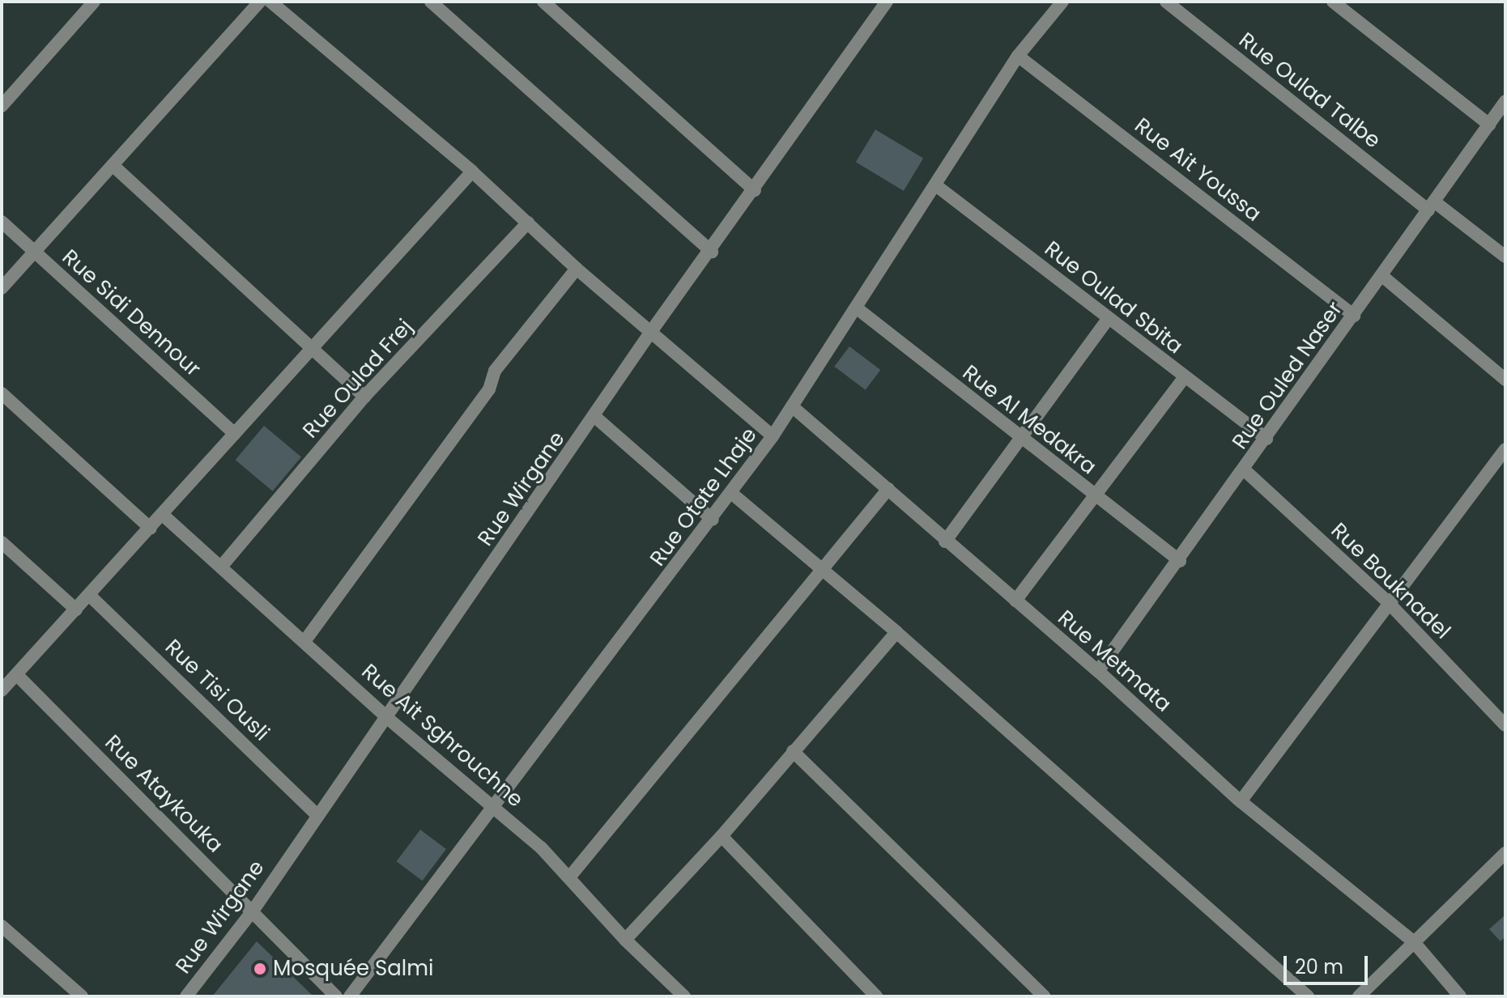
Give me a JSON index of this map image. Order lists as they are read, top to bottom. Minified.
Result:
{"streets":{"street":["Rue Oulad Talbe","Rue Ait Youssa","Rue Oulad Sbita","Rue Sidi Dennour","Rue Ouled Naser","Rue Oulad Frej","Rue Al Medakra","Rue Wirgane","Rue Otate Lhaje","Rue Bouknadel","Rue Metmata","Rue Tisi Ousli","Rue Ait Sghrouchne","Rue Ataykouka"]},"crossings":[["Rue Oulad Talbe","Rue Ouled Naser"],["Rue Ait Youssa","Rue Ouled Naser"],["Rue Ait Youssa","Rue Otate Lhaje"],["Rue Oulad Sbita","Rue Ouled Naser"],["Rue Oulad Sbita","Rue Otate Lhaje"],["Rue Ouled Naser","Rue Al Medakra"],["Rue Ouled Naser","Rue Bouknadel"],["Rue Ouled Naser","Rue Metmata"],["Rue Oulad Frej","Rue Ait Sghrouchne"],["Rue Al Medakra","Rue Otate Lhaje"],["Rue Wirgane","Rue Tisi Ousli"],["Rue Wirgane","Rue Ait Sghrouchne"],["Rue Wirgane","Rue Ataykouka"],["Rue Otate Lhaje","Rue Metmata"],["Rue Otate Lhaje","Rue Ait Sghrouchne"]],"places":["Mosquée Salmi"],"scale_bar":"20 m"}
